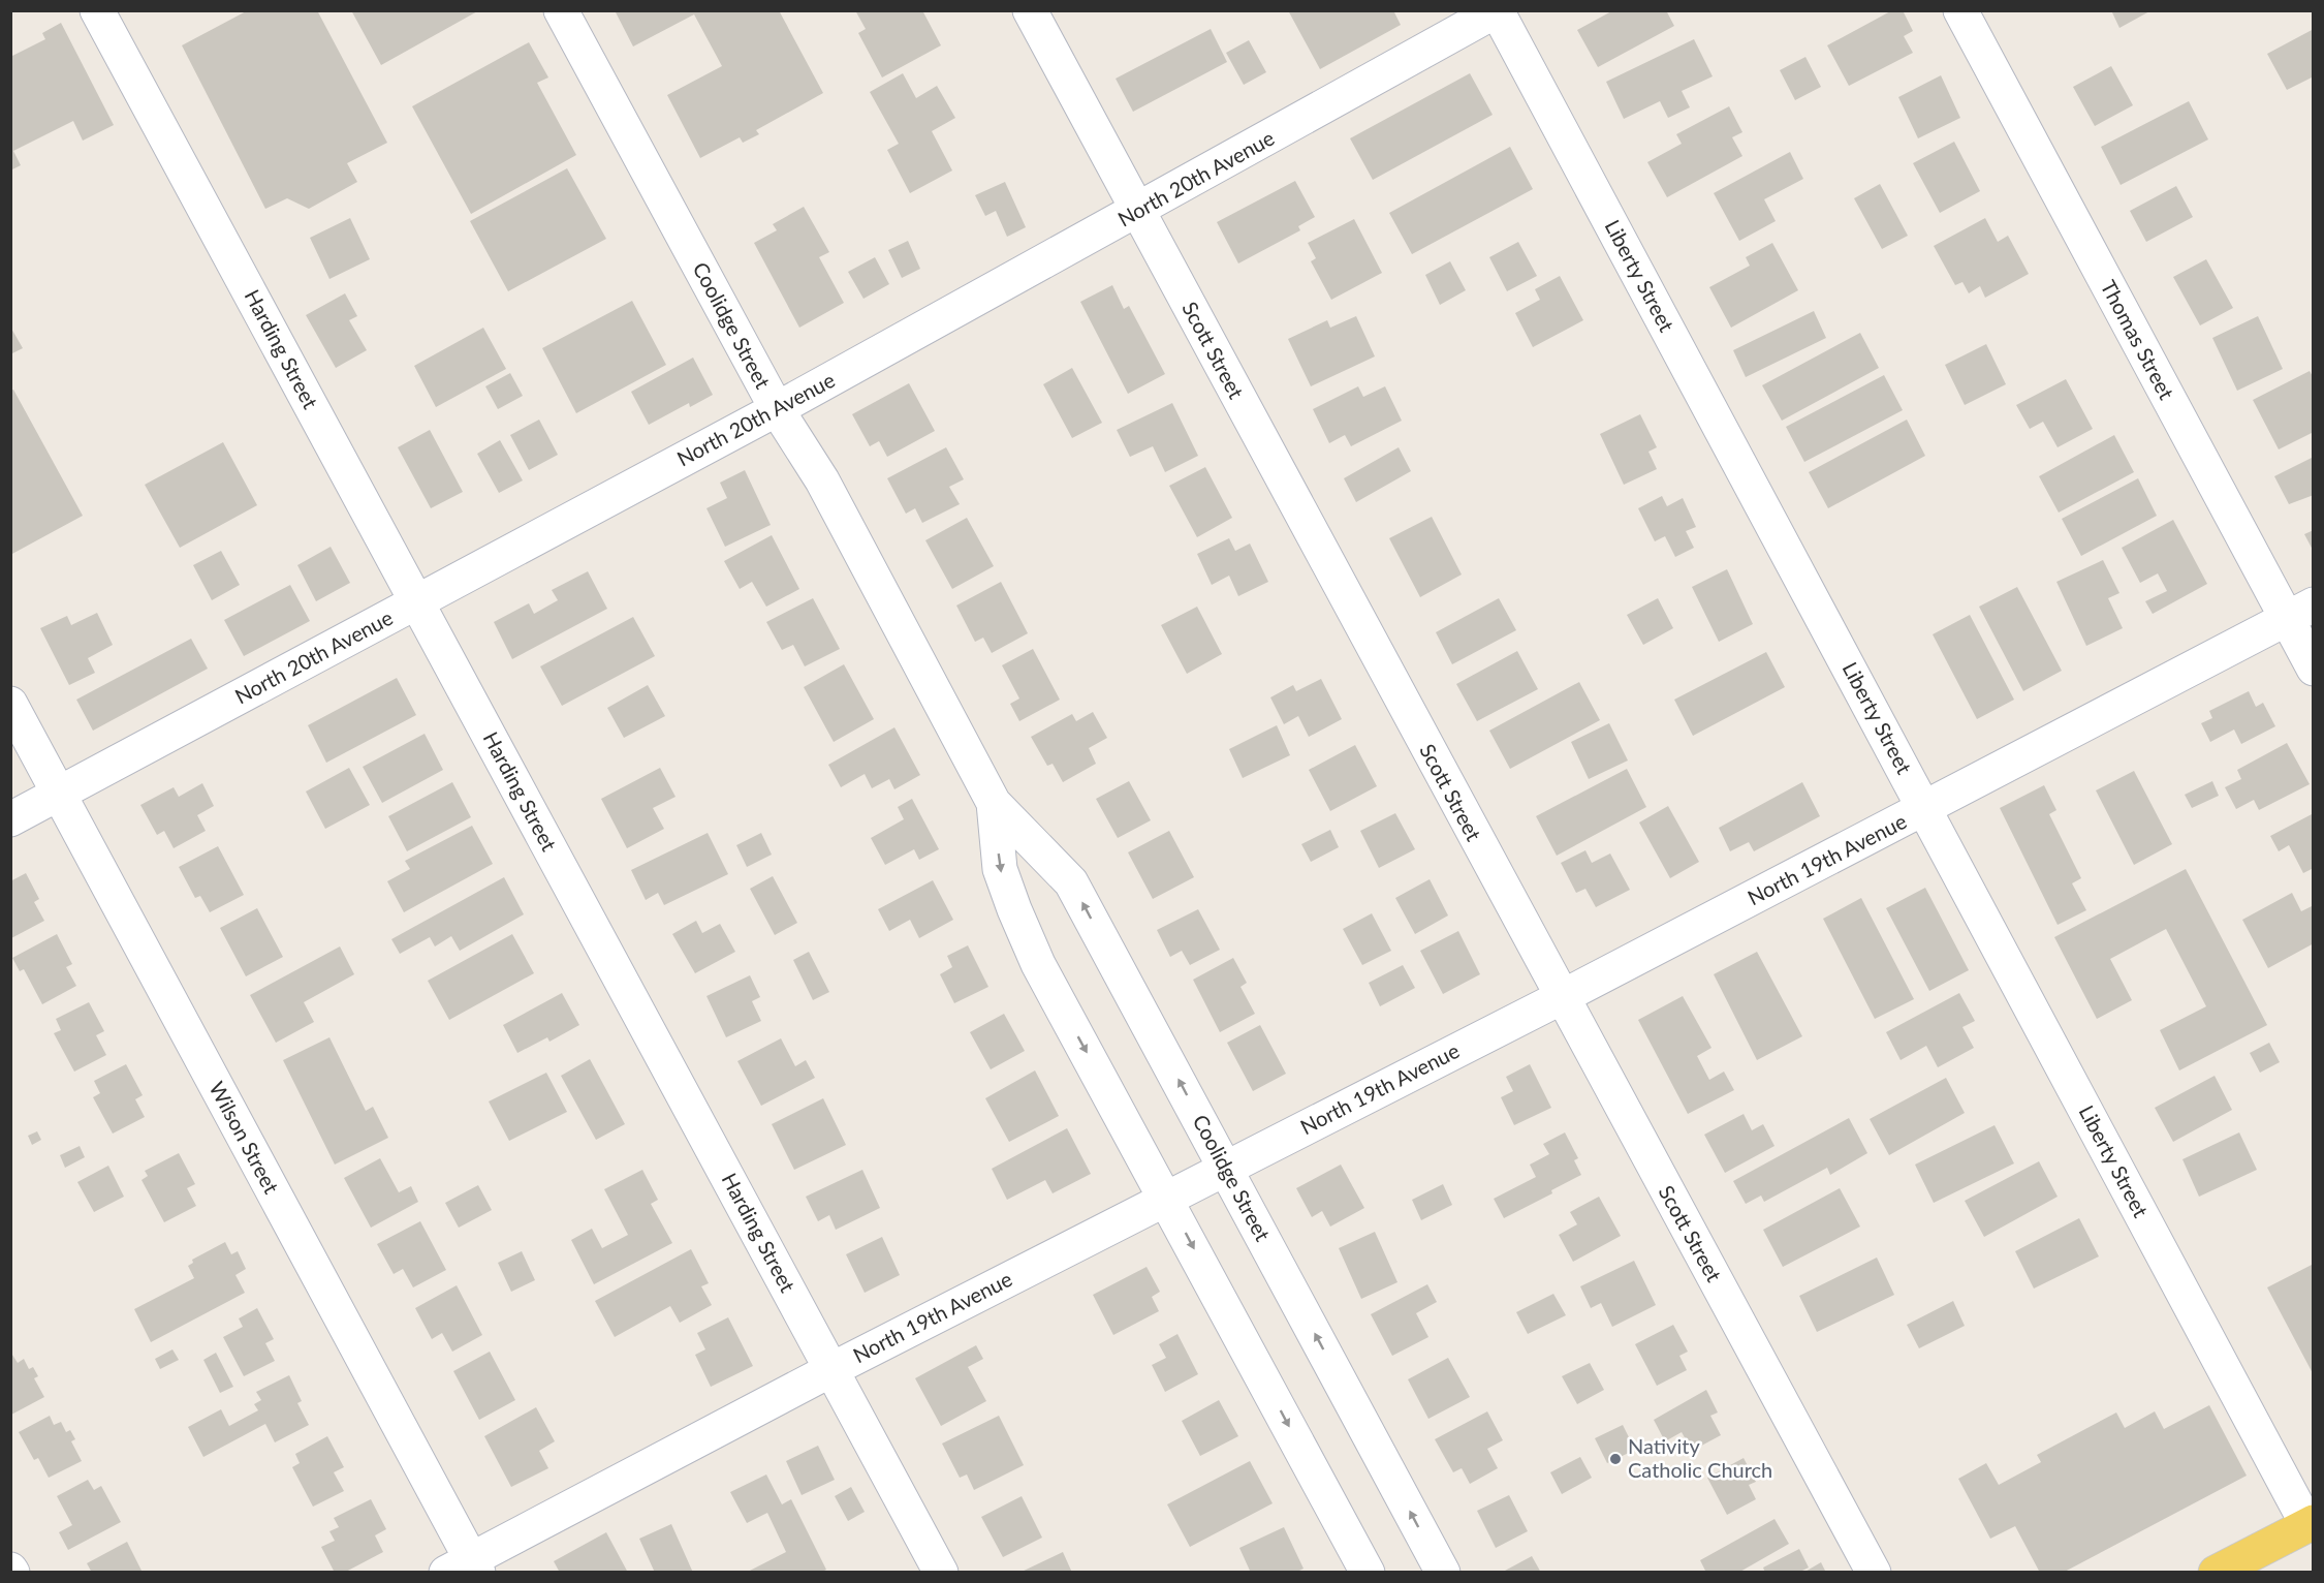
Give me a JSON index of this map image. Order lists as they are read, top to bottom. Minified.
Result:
{"streets":{"street":["North 20th Avenue","Liberty Street","Coolidge Street","Thomas Street","Harding Street","Scott Street","North 19th Avenue","Wilson Street"]},"crossings":[["North 20th Avenue","Liberty Street"],["North 20th Avenue","Coolidge Street"],["North 20th Avenue","Harding Street"],["North 20th Avenue","Scott Street"],["North 20th Avenue","Wilson Street"],["Liberty Street","North 19th Avenue"],["Coolidge Street","North 19th Avenue"],["Thomas Street","North 19th Avenue"],["Harding Street","North 19th Avenue"],["Scott Street","North 19th Avenue"],["North 19th Avenue","Wilson Street"]],"places":["Nativity Catholic Church"]}
